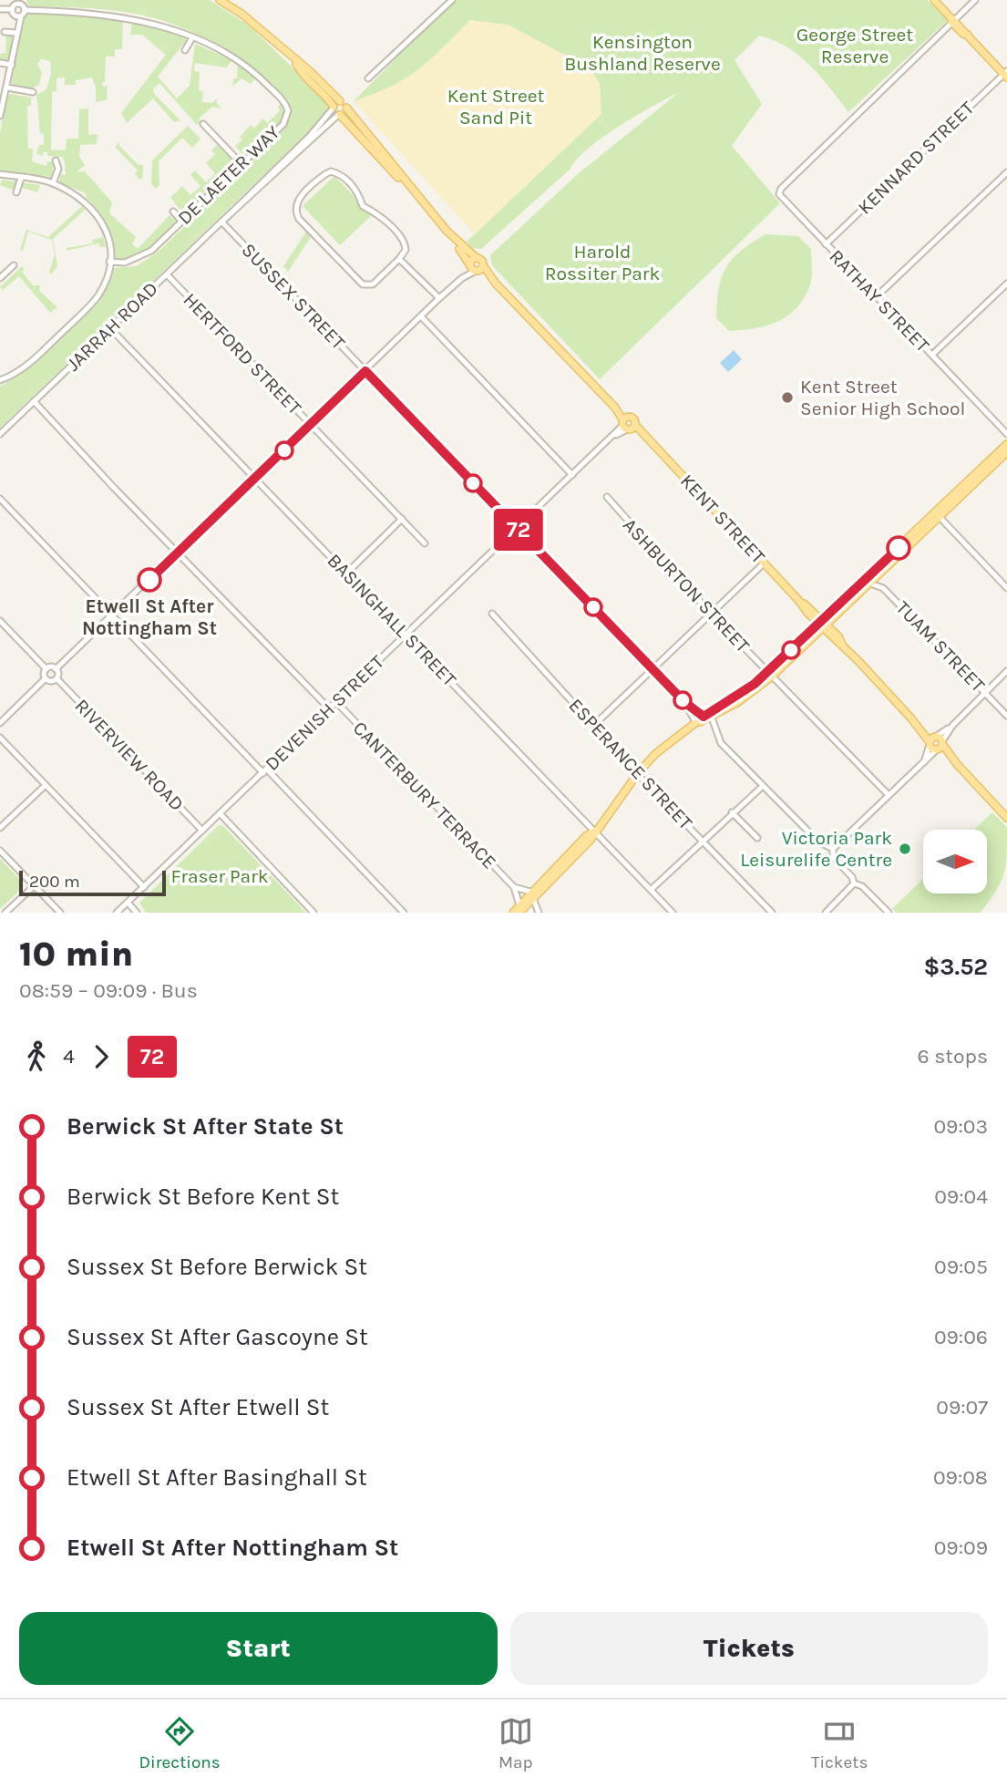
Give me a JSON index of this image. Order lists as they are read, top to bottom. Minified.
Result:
{"streets":{"main road":["KENT STREET"],"street":["KENNARD STREET","DE LAETER WAY","SUSSEX STREET","RATHAY STREET","JARRAH ROAD","HERTFORD STREET","ASHBURTON STREET","BASINGHALL STREET","TUAM STREET","DEVENISH STREET","RIVERVIEW ROAD","ESPERANCE STREET","CANTERBURY TERRACE"]},"crossings":[["KENNARD STREET","RATHAY STREET"],["SUSSEX STREET","JARRAH ROAD"],["SUSSEX STREET","DEVENISH STREET"],["JARRAH ROAD","HERTFORD STREET"],["JARRAH ROAD","BASINGHALL STREET"],["KENT STREET","DEVENISH STREET"],["BASINGHALL STREET","DEVENISH STREET"],["DEVENISH STREET","RIVERVIEW ROAD"],["DEVENISH STREET","CANTERBURY TERRACE"]],"parks":["George Street Reserve","Kensington Bushland Reserve","Kent Street Sand Pit","Harold Rossiter Park","Fraser Park"],"places":["Kent Street Senior High School","Etwell St After Nottingham St","Victoria Park Leisurelife Centre"],"lines":["bus line 72"],"scale_bar":"200 m","north":"right","page":{"on_map":"72","scale":"200 m","heading":["10 min","08:59 – 09:09 · Bus","$3.52"],"legs":["4","72","6 stops"],"list":[{"name":"Berwick St After State St","value":"09:03"},{"name":"Berwick St Before Kent St","value":"09:04"},{"name":"Sussex St Before Berwick St","value":"09:05"},{"name":"Sussex St After Gascoyne St","value":"09:06"},{"name":"Sussex St After Etwell St","value":"09:07"},{"name":"Etwell St After Basinghall St","value":"09:08"},{"name":"Etwell St After Nottingham St","value":"09:09"}],"buttons":["Start","Tickets"],"tabs":["Directions","Map","Tickets"]}}
